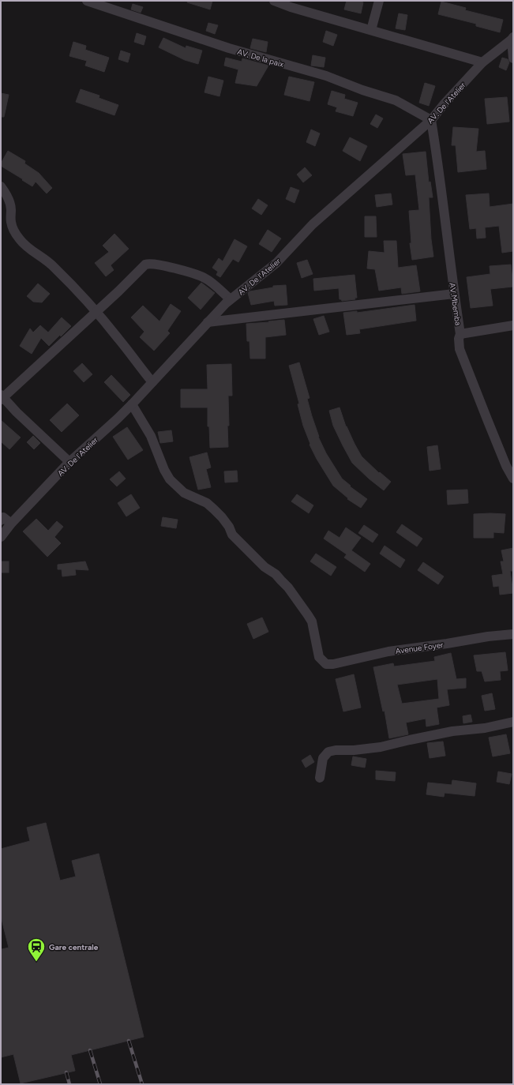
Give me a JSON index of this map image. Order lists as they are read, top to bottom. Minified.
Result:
{"streets":{"street":["AV. De la paix","AV. De l'Atelier","AV.Mbemba","Avenue Foyer"]},"crossings":[["AV. De la paix","AV. De l'Atelier"],["AV. De la paix","AV.Mbemba"],["AV. De l'Atelier","AV.Mbemba"],["AV. De l'Atelier","Avenue Foyer"]],"places":{"station":["Gare centrale"]}}
